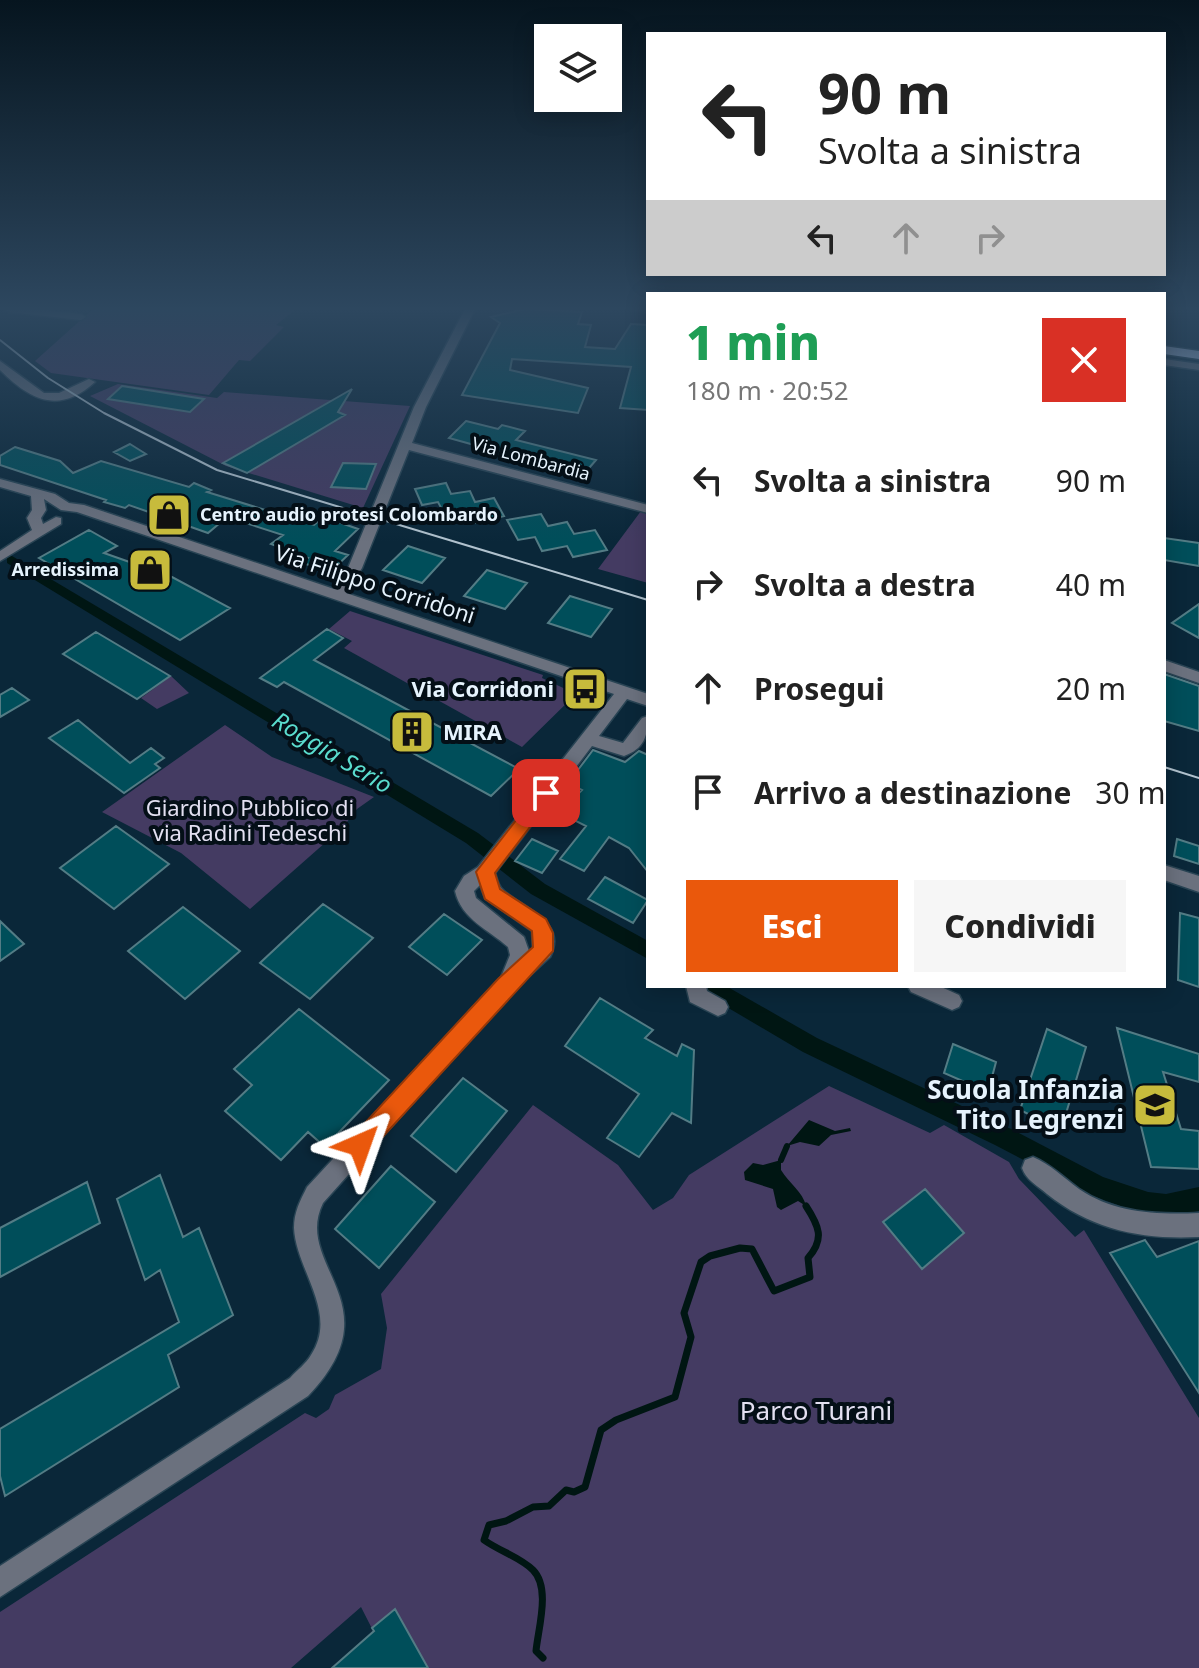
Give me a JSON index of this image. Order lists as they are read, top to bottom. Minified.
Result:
{"streets":{"street":["Via Lombardia","Via Filippo Corridoni"]},"water":["Roggia Serio"],"parks":["Giardino Pubblico di via Radini Tedeschi","Parco Turani"],"places":{"shop":["Centro audio protesi Colombardo","Arredissima"],"bus stop":["Via Corridoni"],"building":["MIRA"],"school or university":["Scuola Infanzia Tito Legrenzi"]},"page":{"turn":["90 m","Svolta a sinistra"],"heading":["1 min","180 m · 20:52"],"list":[{"name":"Svolta a sinistra","value":"90 m"},{"name":"Svolta a destra","value":"40 m"},{"name":"Prosegui","value":"20 m"},{"name":"Arrivo a destinazione","value":"30 m"}],"buttons":["Esci","Condividi"]}}
